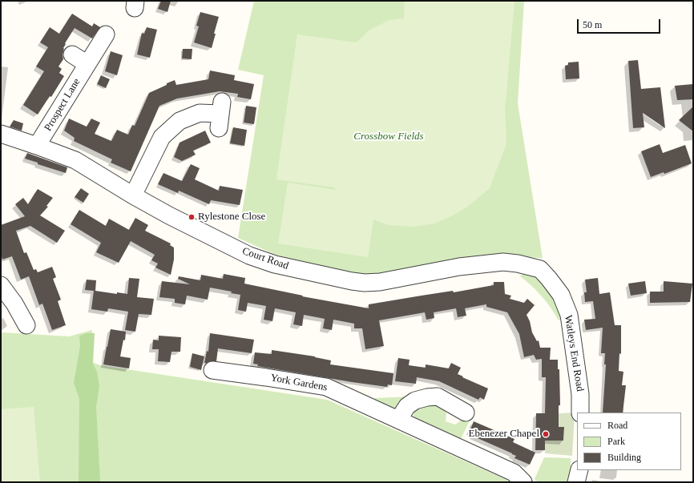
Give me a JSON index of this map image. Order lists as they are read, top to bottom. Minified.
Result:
{"streets":{"street":["Prospect Lane","Court Road","Watleys End Road","York Gardens"]},"crossings":[["Prospect Lane","Court Road"],["Court Road","Watleys End Road"]],"parks":["Crossbow Fields"],"places":["Rylestone Close","Ebenezer Chapel"],"legend":["Road","Park","Building"],"scale_bar":"50 m"}
